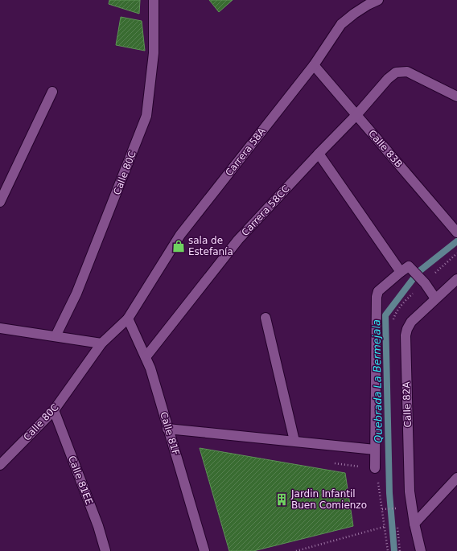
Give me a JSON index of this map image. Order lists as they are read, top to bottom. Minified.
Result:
{"streets":{"street":["Calle 83B","Carrera 58A","Calle 80C","Carrera 58CC","Calle 82A","Calle 81F","Calle 81EE"]},"crossings":[["Calle 83B","Carrera 58A"],["Calle 83B","Carrera 58CC"],["Carrera 58A","Calle 80C"],["Carrera 58A","Calle 81F"],["Calle 80C","Calle 81F"],["Calle 80C","Calle 81EE"],["Carrera 58CC","Calle 81F"]],"water":["Quebrada La Bermejala"],"places":{"shop":["sala de Estefanía"],"building":["Jardin Infantil Buen Comienzo"]}}
